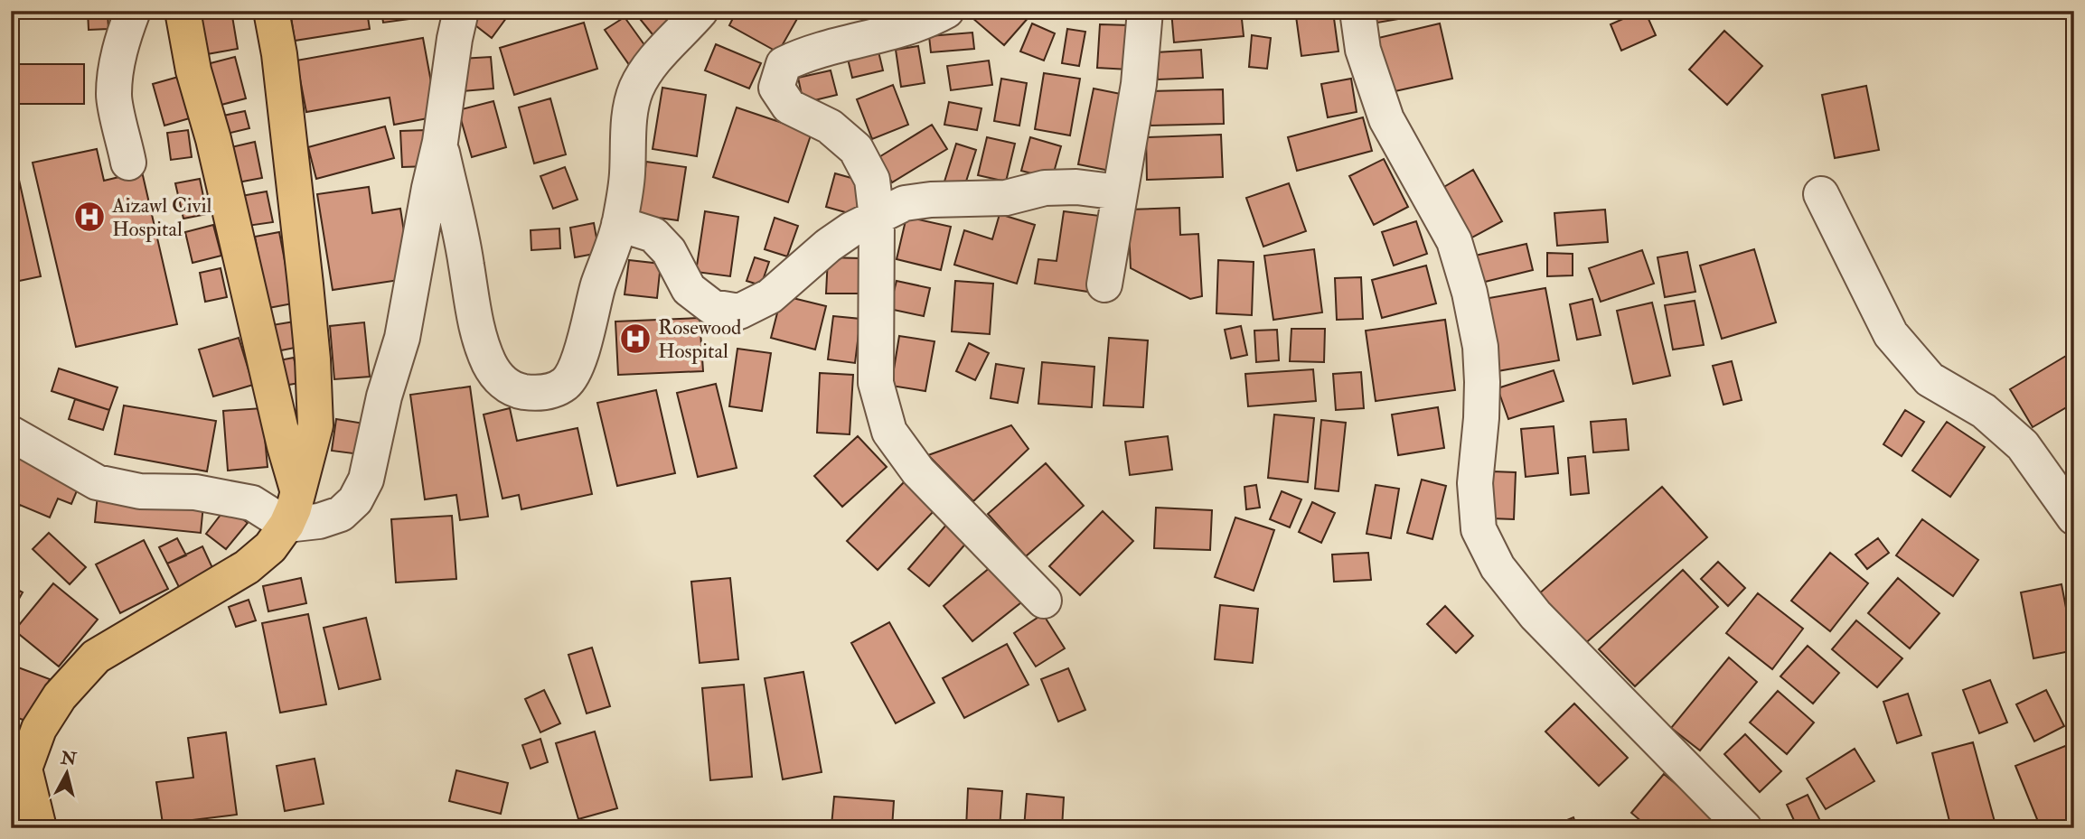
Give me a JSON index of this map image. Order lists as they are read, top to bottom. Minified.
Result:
{"places":{"hospital":["Aizawl Civil Hospital","Rosewood Hospital"]},"north":"top"}
